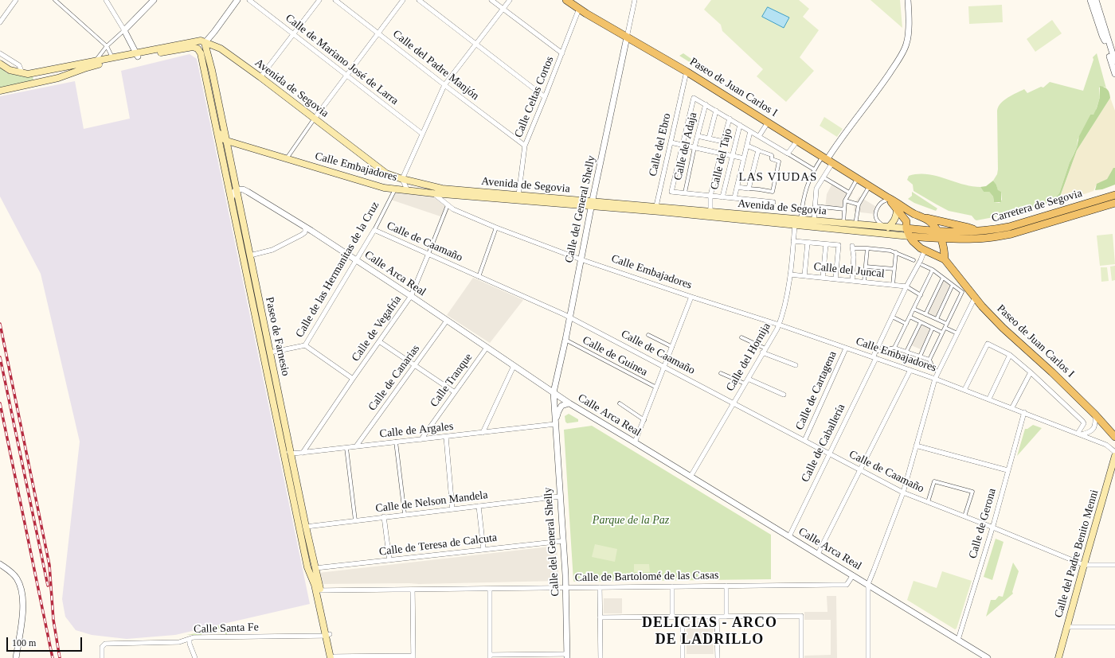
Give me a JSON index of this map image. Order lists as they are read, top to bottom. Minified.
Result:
{"streets":{"main road":["Paseo de Juan Carlos I","Avenida de Segovia","Calle Embajadores","Carretera de Segovia","Paseo de Farnesio","Calle del Padre Benito Menni"],"street":["Calle de Mariano José de Larra","Calle del Padre Manjón","Calle Celtas Cortos","Calle del Ebro","Calle del Adaja","Calle del Tajo","Calle del General Shelly","Calle de Caamaño","Calle de las Hermanitas de la Cruz","Calle del Juncal","Calle Arca Real","Calle de Vegafría","Calle de Guinea","Calle del Hornija","Calle de Canarias","Calle Tranque","Calle de Cartagena","Calle de Argales","Calle de Caballería","Calle de Nelson Mandela","Calle de Gerona","Calle de Teresa de Calcuta","Calle de Bartolomé de las Casas","Calle Santa Fe"]},"crossings":[["Calle del Padre Manjón","Calle Celtas Cortos"],["Paseo de Juan Carlos I","Avenida de Segovia"],["Paseo de Juan Carlos I","Calle Celtas Cortos"],["Paseo de Juan Carlos I","Calle del Ebro"],["Paseo de Juan Carlos I","Carretera de Segovia"],["Paseo de Juan Carlos I","Calle del General Shelly"],["Paseo de Juan Carlos I","Calle de Caballería"],["Avenida de Segovia","Calle Celtas Cortos"],["Avenida de Segovia","Calle del Ebro"],["Avenida de Segovia","Calle Embajadores"],["Avenida de Segovia","Carretera de Segovia"],["Avenida de Segovia","Calle del General Shelly"],["Avenida de Segovia","Paseo de Farnesio"],["Avenida de Segovia","Calle del Hornija"],["Calle Embajadores","Calle del General Shelly"],["Calle Embajadores","Calle de las Hermanitas de la Cruz"],["Calle Embajadores","Calle de Vegafría"],["Calle Embajadores","Paseo de Farnesio"],["Calle Embajadores","Calle del Hornija"],["Calle Embajadores","Calle de Cartagena"],["Calle Embajadores","Calle de Caballería"],["Calle Embajadores","Calle de Gerona"],["Calle del General Shelly","Calle de Caamaño"],["Calle del General Shelly","Calle Arca Real"],["Calle del General Shelly","Calle de Guinea"],["Calle del General Shelly","Calle de Argales"],["Calle del General Shelly","Calle de Nelson Mandela"],["Calle del General Shelly","Calle de Teresa de Calcuta"],["Calle del General Shelly","Calle de Bartolomé de las Casas"],["Calle de Caamaño","Calle de las Hermanitas de la Cruz"],["Calle de Caamaño","Calle de Vegafría"],["Calle de Caamaño","Calle del Hornija"],["Calle de Caamaño","Calle de Cartagena"],["Calle de Caamaño","Calle de Caballería"],["Calle de Caamaño","Calle de Gerona"],["Calle de Caamaño","Calle del Padre Benito Menni"],["Calle de las Hermanitas de la Cruz","Calle Arca Real"],["Calle de las Hermanitas de la Cruz","Paseo de Farnesio"],["Calle del Juncal","Calle del Hornija"],["Calle del Juncal","Calle de Caballería"],["Calle Arca Real","Calle de Vegafría"],["Calle Arca Real","Paseo de Farnesio"],["Calle Arca Real","Calle del Hornija"],["Calle Arca Real","Calle de Canarias"],["Calle Arca Real","Calle Tranque"],["Calle Arca Real","Calle de Caballería"],["Calle Arca Real","Calle de Gerona"],["Calle Arca Real","Calle de Bartolomé de las Casas"],["Calle de Vegafría","Calle de Argales"],["Paseo de Farnesio","Calle de Argales"],["Paseo de Farnesio","Calle de Nelson Mandela"],["Paseo de Farnesio","Calle de Teresa de Calcuta"],["Paseo de Farnesio","Calle de Bartolomé de las Casas"],["Paseo de Farnesio","Calle Santa Fe"],["Calle de Canarias","Calle de Argales"],["Calle Tranque","Calle de Argales"]],"districts":["LAS VIUDAS","DELICIAS - ARCO DE LADRILLO"],"parks":["Parque de la Paz"],"scale_bar":"100 m"}
